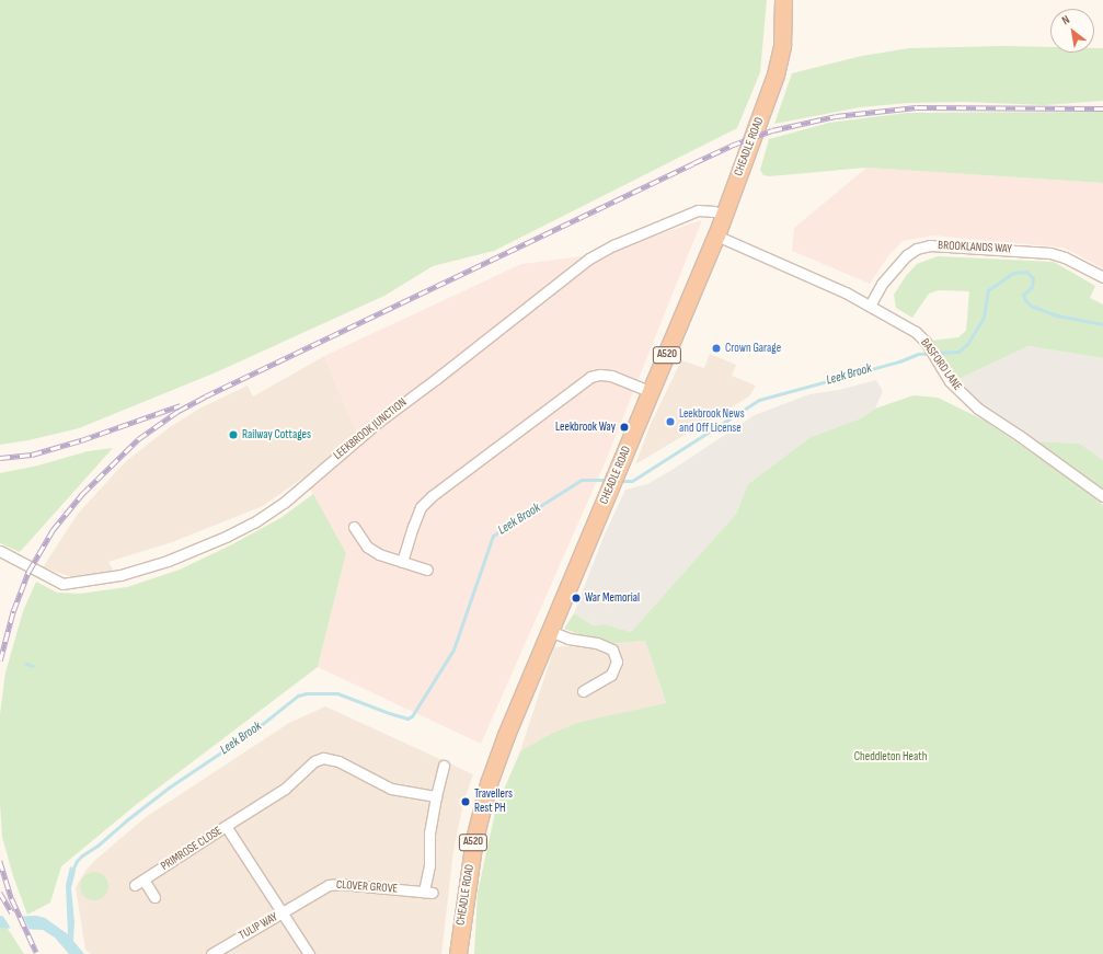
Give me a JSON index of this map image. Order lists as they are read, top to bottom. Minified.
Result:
{"streets":{"highway":["CHEADLE ROAD","A520"],"street":["BROOKLANDS WAY","BASFORD LANE","LEEKBROOK JUNCTION","PRIMROSE CLOSE","CLOVER GROVE","TULIP WAY"]},"crossings":[["CHEADLE ROAD","BASFORD LANE"],["CHEADLE ROAD","LEEKBROOK JUNCTION"],["BROOKLANDS WAY","BASFORD LANE"],["PRIMROSE CLOSE","CLOVER GROVE"],["PRIMROSE CLOSE","TULIP WAY"],["CLOVER GROVE","TULIP WAY"]],"water":["Leek Brook"],"parks":["Cheddleton Heath"],"places":["Crown Garage","Leekbrook News and Off License","Leekbrook Way","Railway Cottages","War Memorial","Travellers Rest PH"],"north":"top left"}
